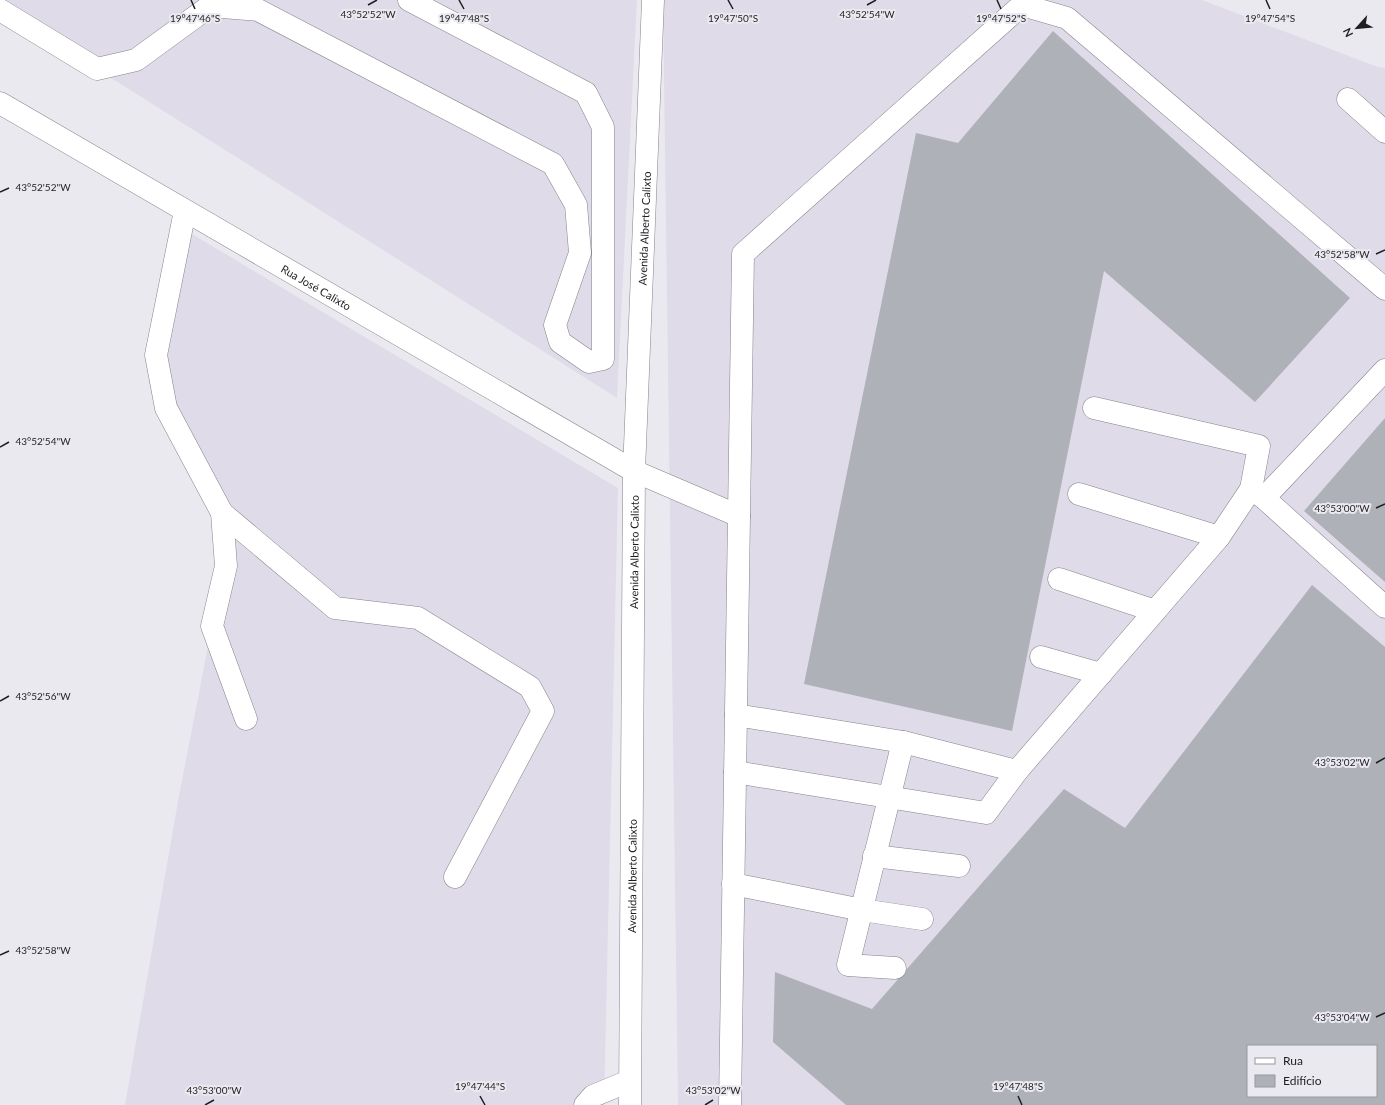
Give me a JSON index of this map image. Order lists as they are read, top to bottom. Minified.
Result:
{"streets":{"street":["Avenida Alberto Calixto","Rua José Calixto"]},"crossings":[["Avenida Alberto Calixto","Rua José Calixto"]],"legend":["Rua","Edifício"],"north":"bottom left","coordinates":["43°52'52\"W","43°52'54\"W","19°47'46\"S","19°47'48\"S","19°47'50\"S","19°47'52\"S","19°47'54\"S","43°52'58\"W","43°53'00\"W","43°52'56\"W","43°53'02\"W","43°53'04\"W","19°47'44\"S"]}
